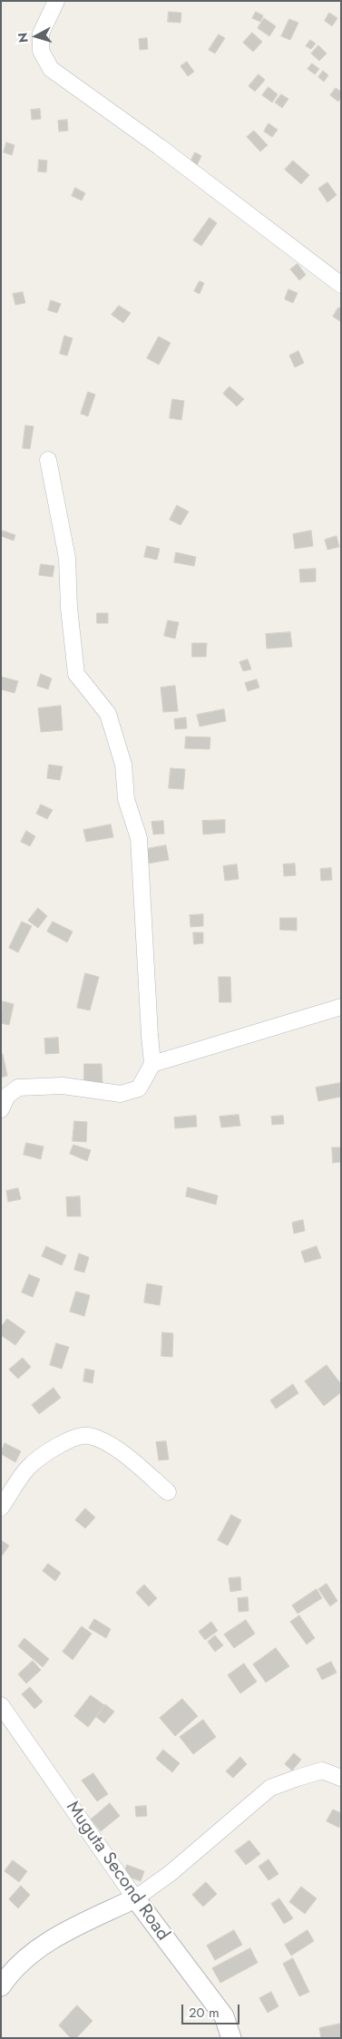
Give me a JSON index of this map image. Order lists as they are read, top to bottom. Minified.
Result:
{"streets":{"street":["Muguta Second Road"]},"scale_bar":"20 m","north":"left"}
